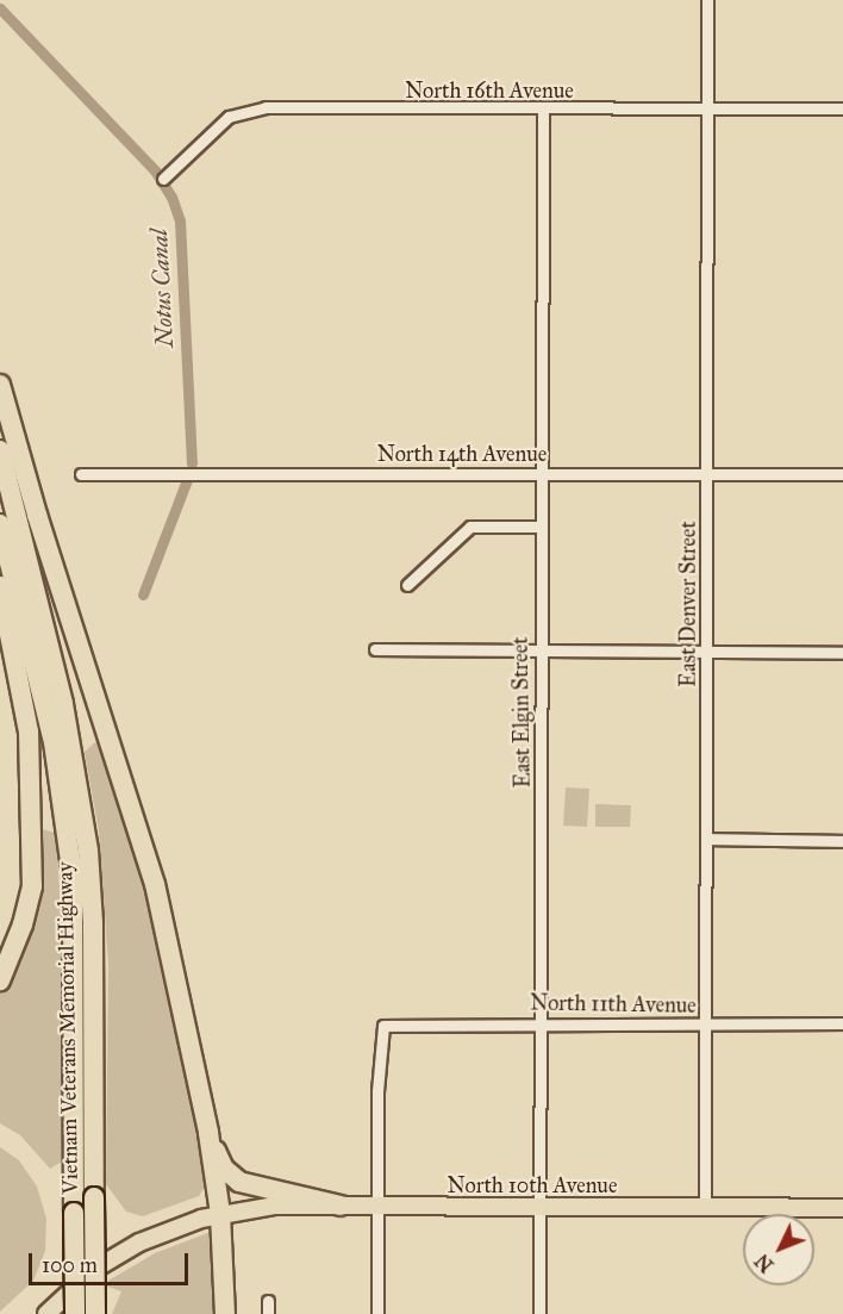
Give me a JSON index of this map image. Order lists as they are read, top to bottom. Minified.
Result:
{"streets":{"highway":["Vietnam Veterans Memorial Highway"],"main road":["North 10th Avenue"],"street":["North 16th Avenue","North 14th Avenue","East Denver Street","East Elgin Street","North 11th Avenue"]},"crossings":[["North 16th Avenue","East Denver Street"],["North 16th Avenue","East Elgin Street"],["North 14th Avenue","East Denver Street"],["North 14th Avenue","East Elgin Street"],["East Denver Street","North 11th Avenue"],["East Denver Street","North 10th Avenue"],["East Elgin Street","North 11th Avenue"],["East Elgin Street","North 10th Avenue"],["North 11th Avenue","North 10th Avenue"]],"water":["Notus Canal"],"scale_bar":"100 m","north":"bottom left"}
